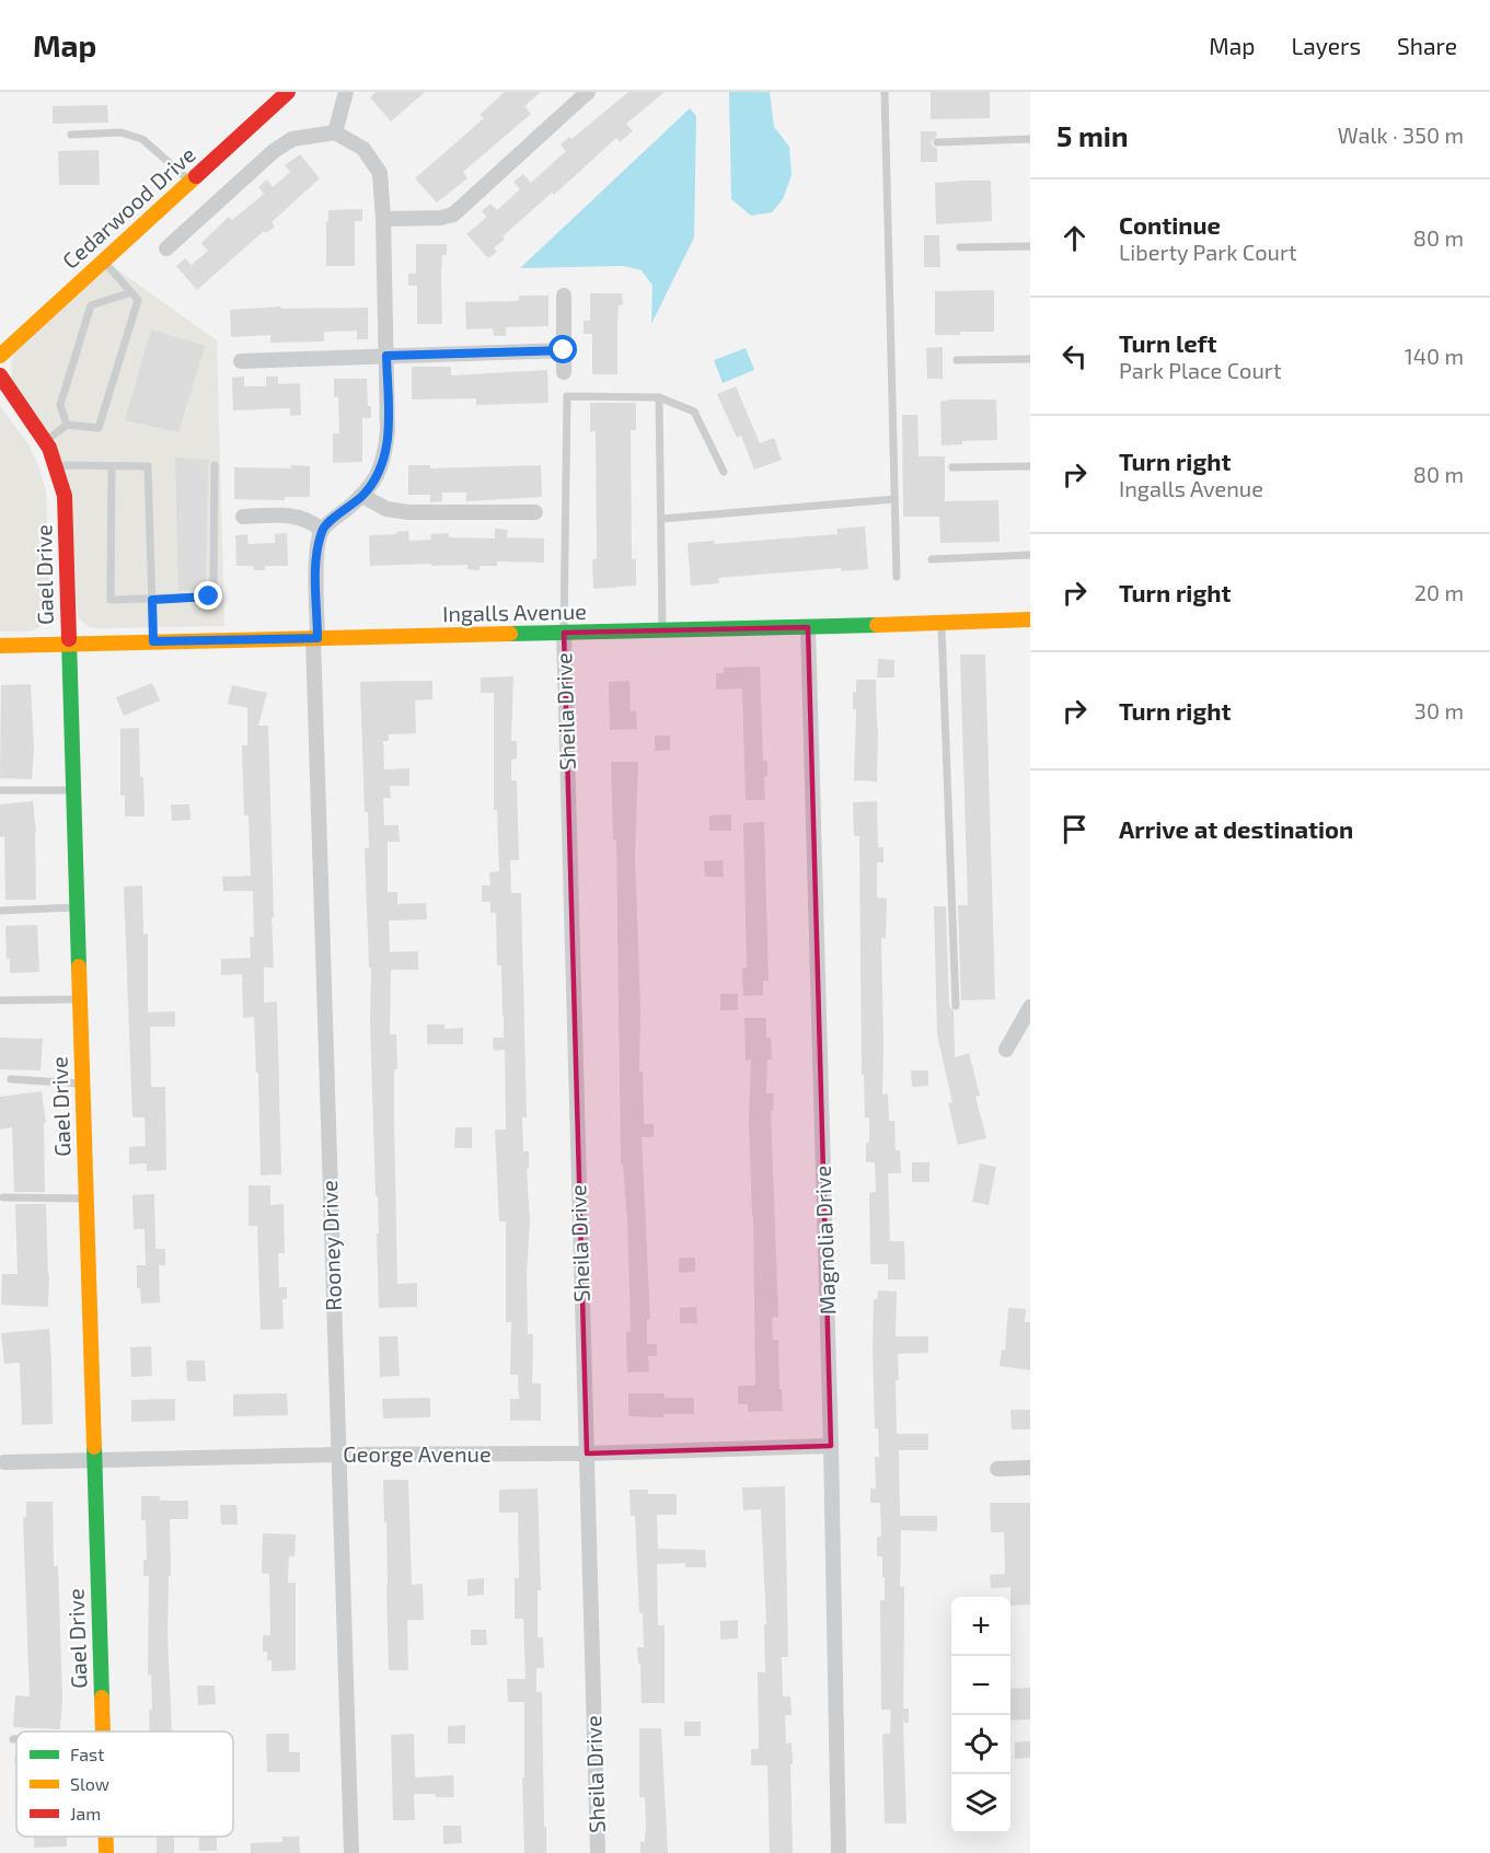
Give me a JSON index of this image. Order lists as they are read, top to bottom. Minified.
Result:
{"streets":{"street":["Cedarwood Drive","Gael Drive","Ingalls Avenue","Sheila Drive","Magnolia Drive","Rooney Drive","George Avenue"]},"crossings":[["Gael Drive","Ingalls Avenue"],["Gael Drive","George Avenue"],["Ingalls Avenue","Sheila Drive"],["Ingalls Avenue","Magnolia Drive"],["Ingalls Avenue","Rooney Drive"],["Sheila Drive","George Avenue"],["Magnolia Drive","George Avenue"],["Rooney Drive","George Avenue"]],"legend":["Fast","Slow","Jam"],"page":{"header":"Map","nav":["Map","Layers","Share"],"heading":["5 min","Walk · 350 m"],"list":[["Continue","Liberty Park Court","80 m"],["Turn left","Park Place Court","140 m"],["Turn right","Ingalls Avenue","80 m"],["Turn right","20 m"],["Turn right","30 m"],"Arrive at destination"],"map_buttons":["+","−"]}}
